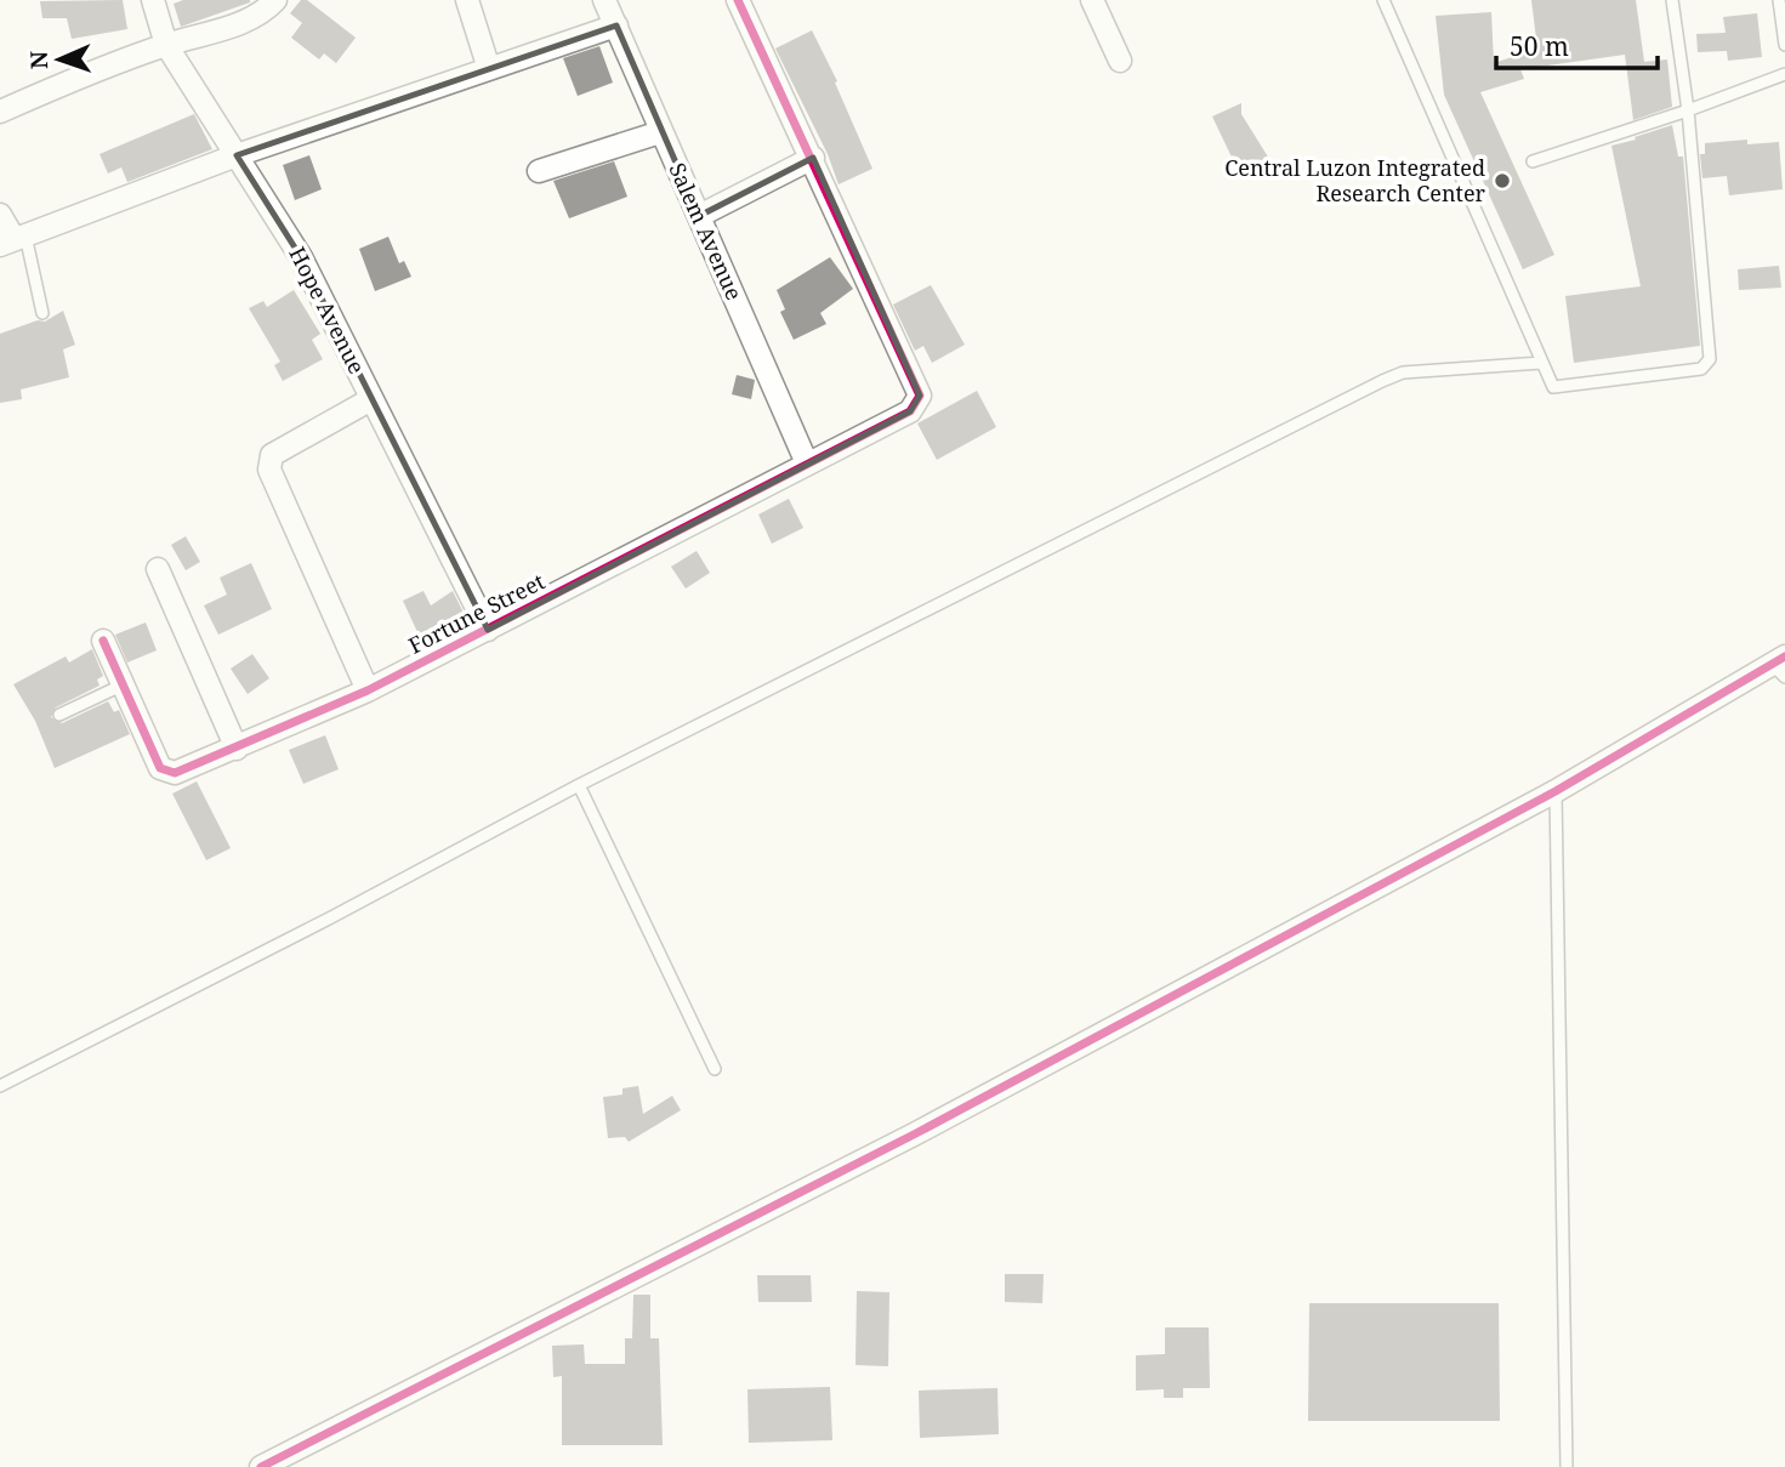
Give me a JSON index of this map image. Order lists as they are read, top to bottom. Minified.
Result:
{"streets":{"street":["Salem Avenue","Hope Avenue","Fortune Street"]},"crossings":[["Salem Avenue","Fortune Street"],["Hope Avenue","Fortune Street"]],"places":["Central Luzon Integrated Research Center"],"scale_bar":"50 m","north":"left"}
